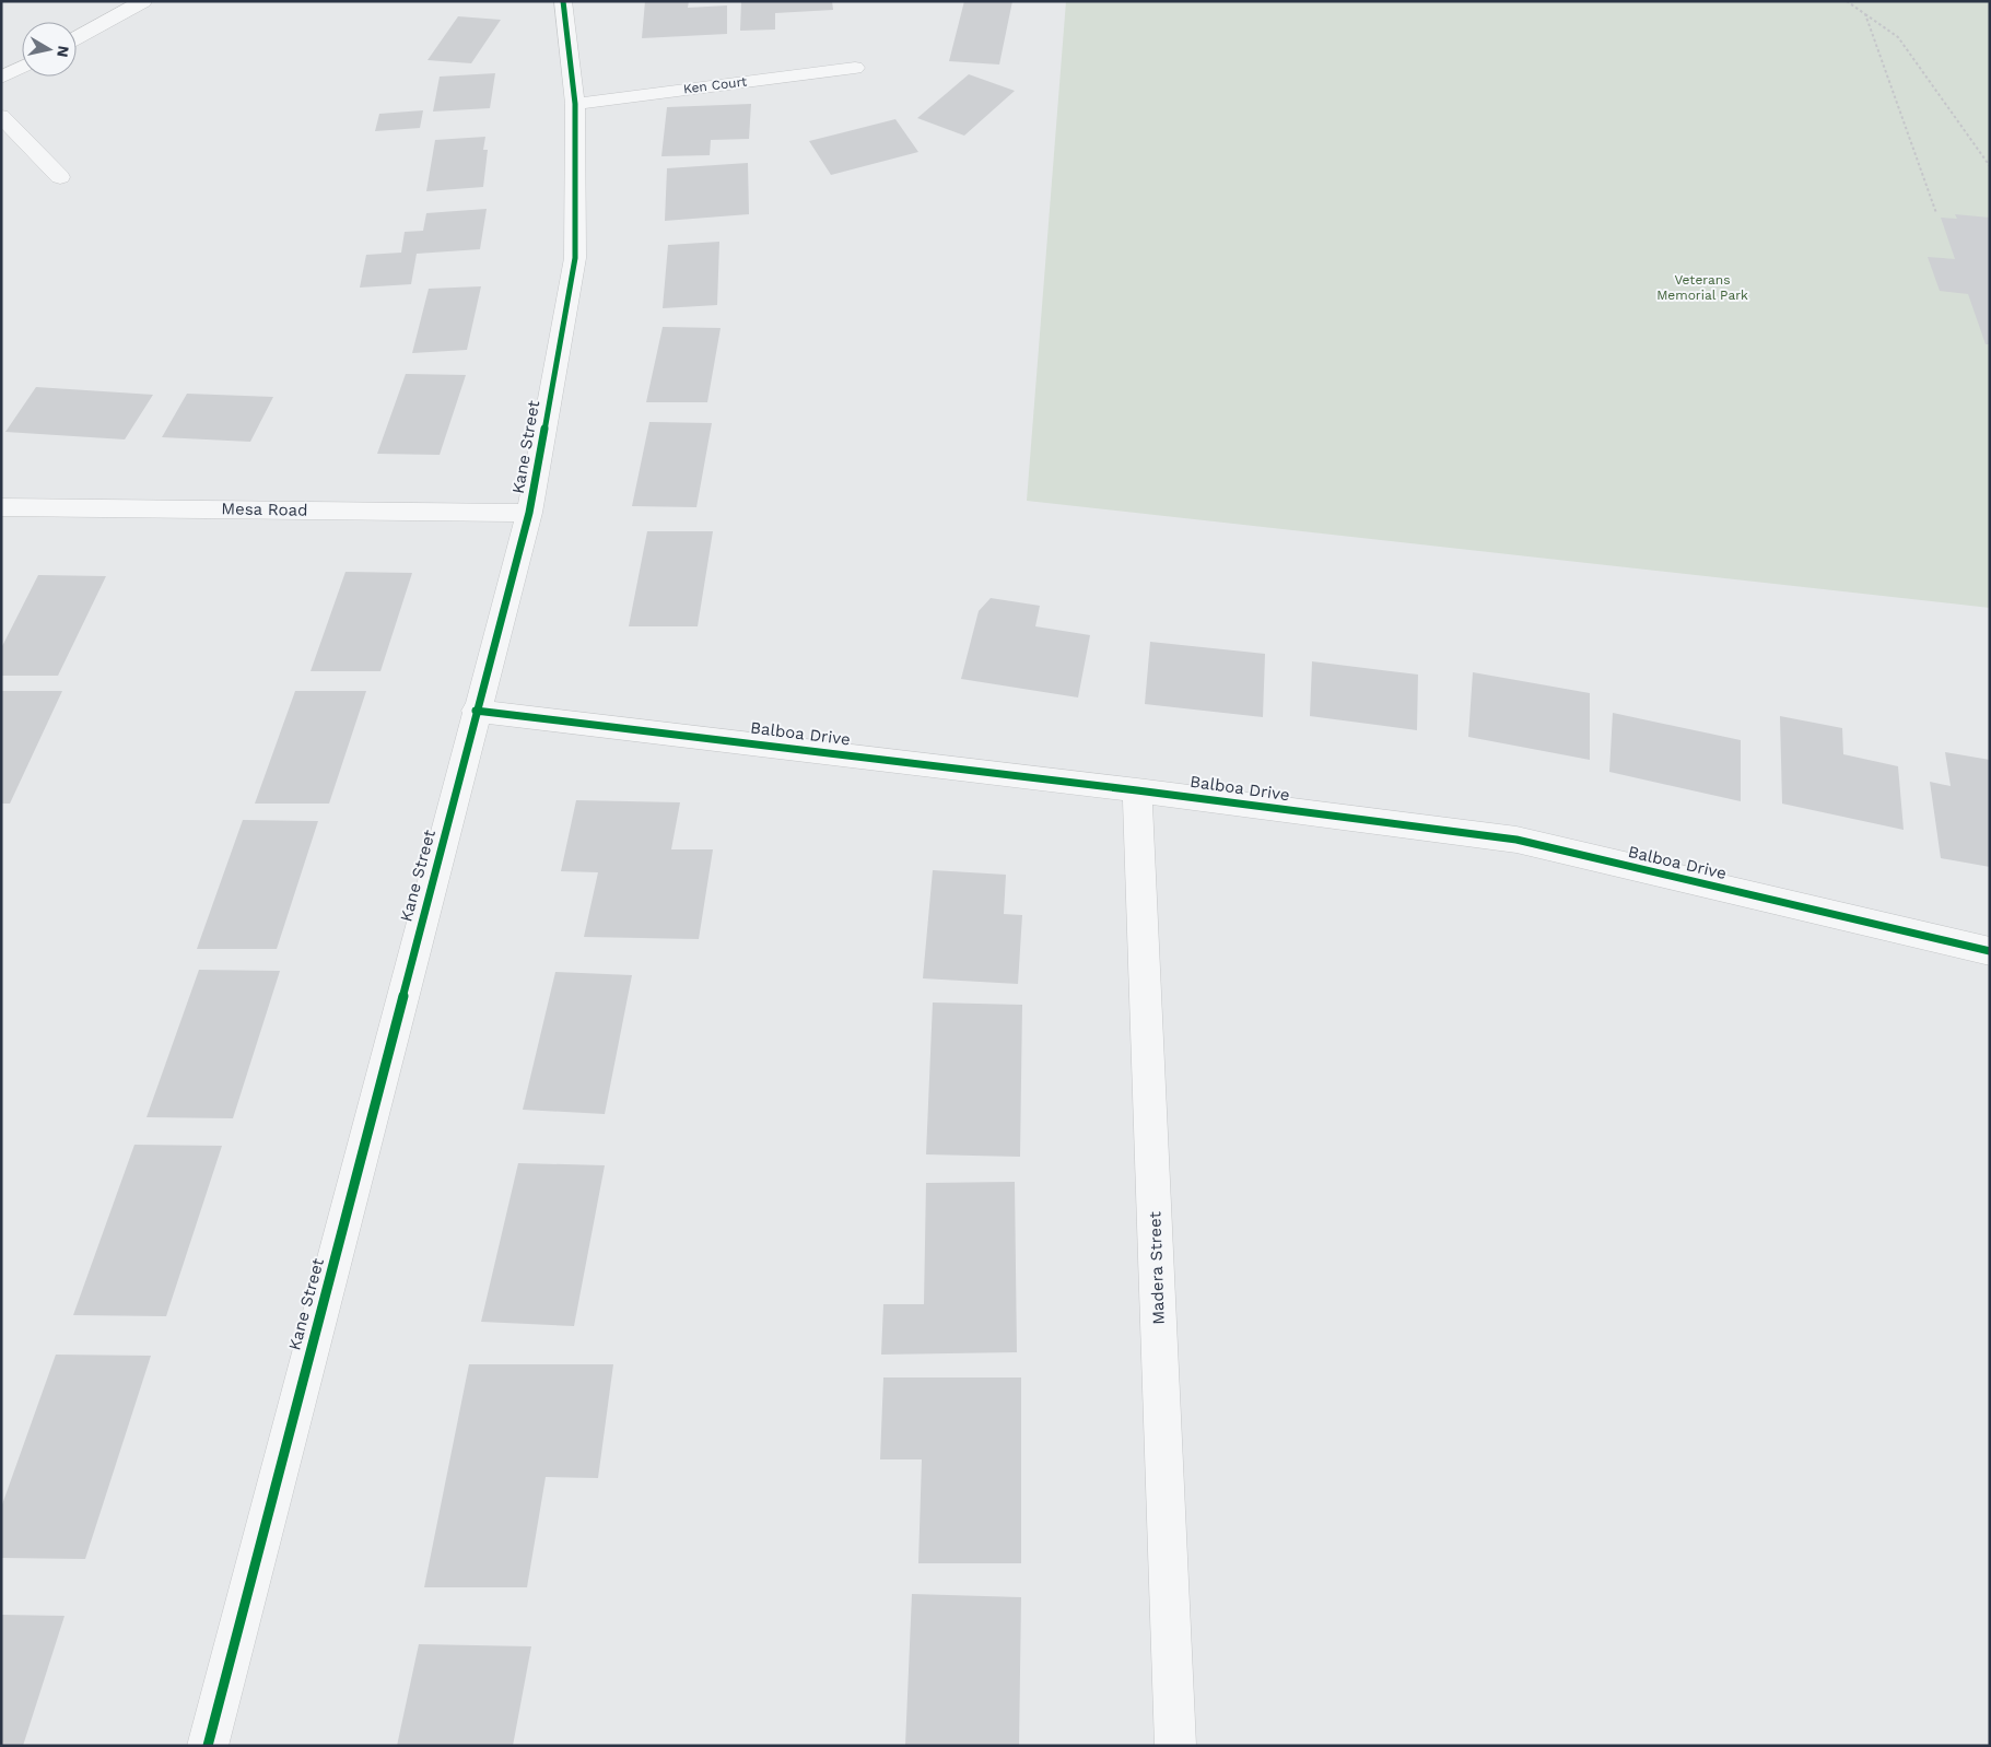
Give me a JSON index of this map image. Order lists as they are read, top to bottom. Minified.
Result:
{"streets":{"street":["Ken Court","Kane Street","Mesa Road","Balboa Drive","Madera Street"]},"crossings":[["Ken Court","Kane Street"],["Kane Street","Mesa Road"],["Kane Street","Balboa Drive"],["Balboa Drive","Madera Street"]],"parks":["Veterans Memorial Park"],"north":"right"}
